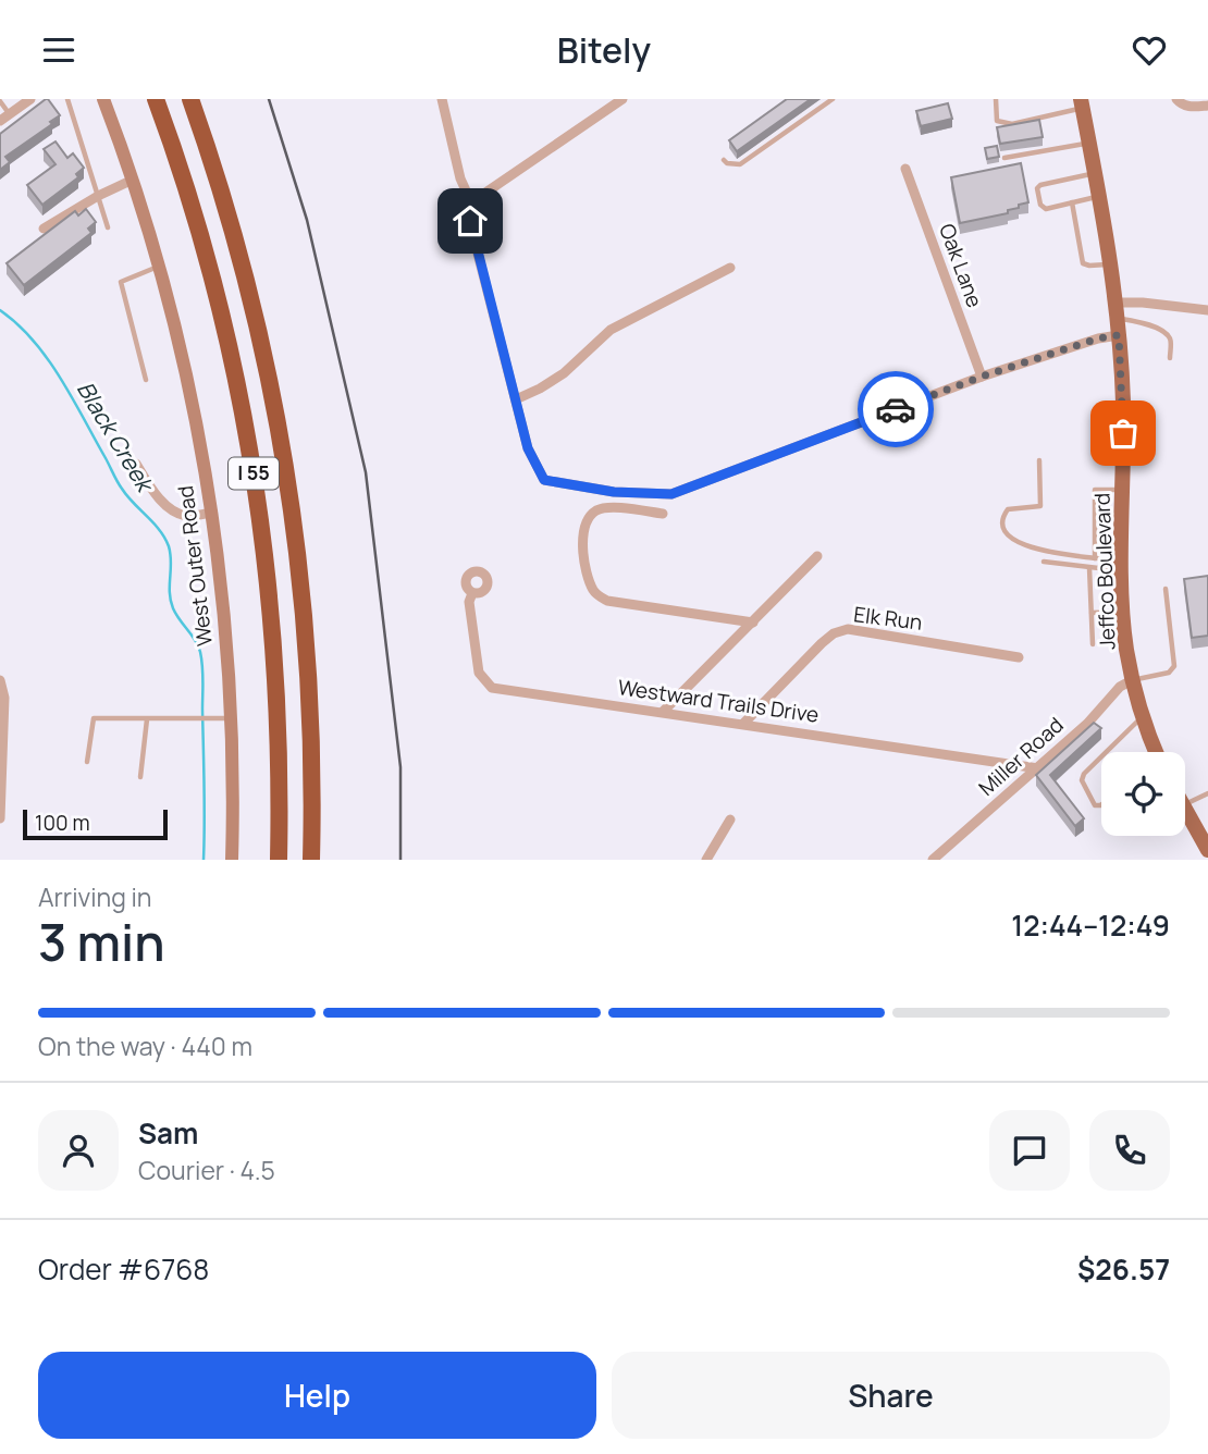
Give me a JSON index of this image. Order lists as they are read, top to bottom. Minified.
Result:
{"streets":{"highway":["I 55"],"main road":["Jeffco Boulevard"],"street":["Oak Lane","West Outer Road","Elk Run","Westward Trails Drive","Miller Road"]},"crossings":[["Jeffco Boulevard","Miller Road"],["Elk Run","Westward Trails Drive"],["Westward Trails Drive","Miller Road"]],"water":["Black Creek"],"scale_bar":"100 m","page":{"header":"Bitely","scale":"100 m","heading":["3 min","Arriving in","12:44–12:49"],"panel":["Sam","Courier · 4.5","Order #6768","$26.57"],"bar":"On the way · 440 m","buttons":["Help","Share"]}}
